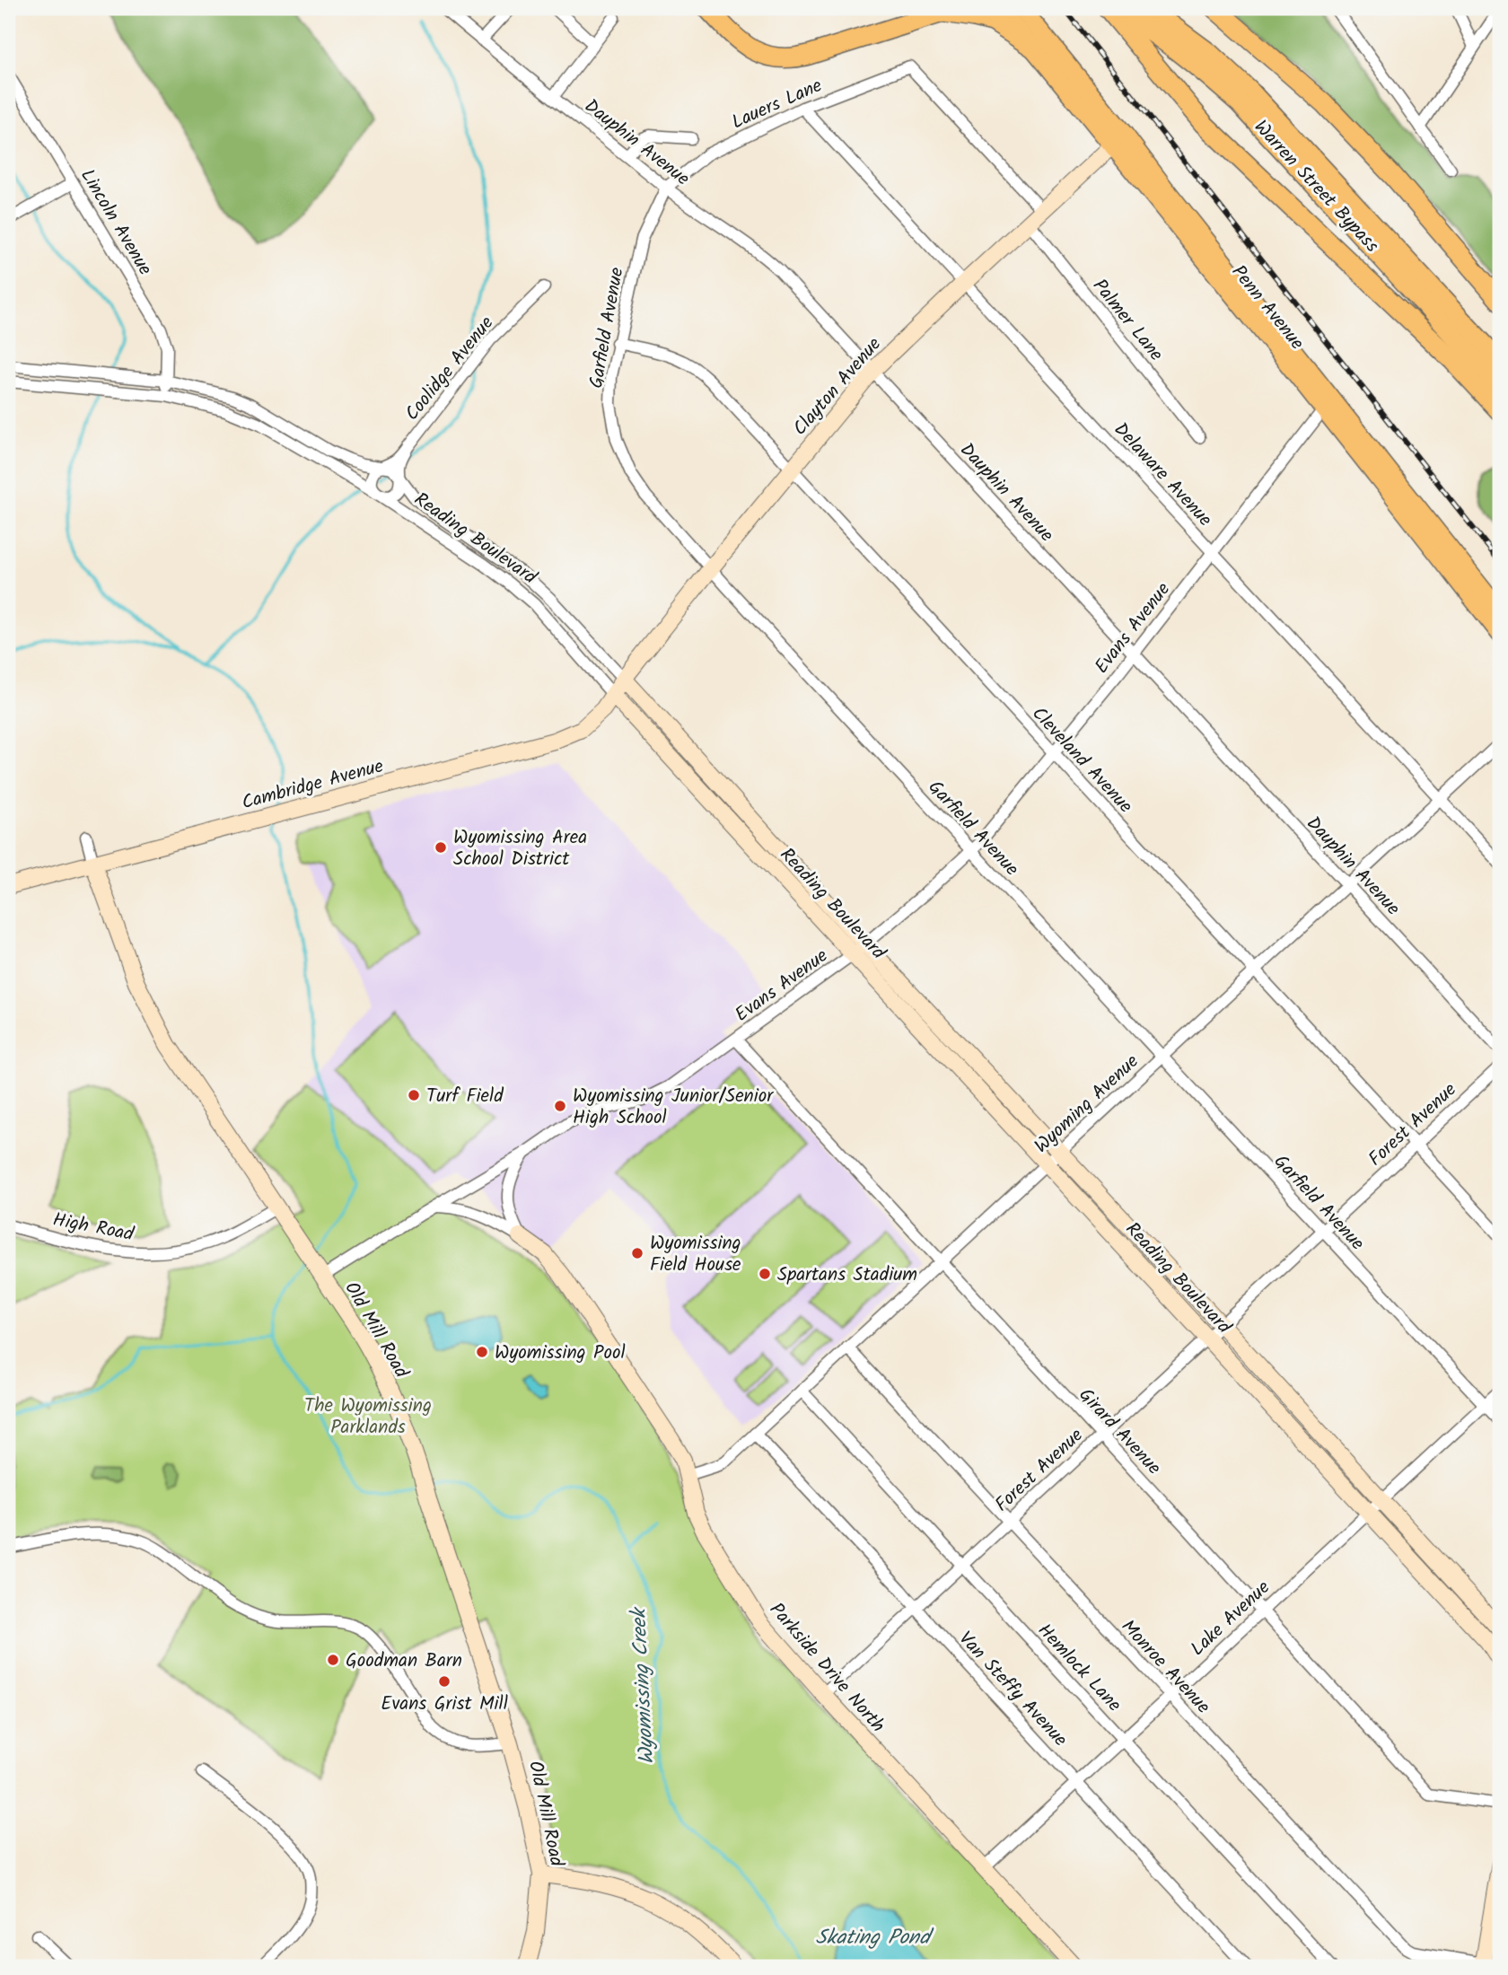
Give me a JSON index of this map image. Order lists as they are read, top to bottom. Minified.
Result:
{"streets":{"highway":["Warren Street Bypass"],"main road":["Penn Avenue"],"street":["Lauers Lane","Dauphin Avenue","Lincoln Avenue","Palmer Lane","Garfield Avenue","Coolidge Avenue","Clayton Avenue","Delaware Avenue","Reading Boulevard","Evans Avenue","Cleveland Avenue","Cambridge Avenue","Wyoming Avenue","Forest Avenue","High Road","Old Mill Road","Girard Avenue","Lake Avenue","Monroe Avenue","Parkside Drive North","Hemlock Lane","Van Steffy Avenue"]},"crossings":[["Lauers Lane","Dauphin Avenue"],["Lauers Lane","Garfield Avenue"],["Lauers Lane","Clayton Avenue"],["Lauers Lane","Delaware Avenue"],["Dauphin Avenue","Garfield Avenue"],["Dauphin Avenue","Clayton Avenue"],["Dauphin Avenue","Evans Avenue"],["Dauphin Avenue","Wyoming Avenue"],["Lincoln Avenue","Reading Boulevard"],["Penn Avenue","Clayton Avenue"],["Penn Avenue","Evans Avenue"],["Palmer Lane","Clayton Avenue"],["Garfield Avenue","Clayton Avenue"],["Garfield Avenue","Evans Avenue"],["Garfield Avenue","Cleveland Avenue"],["Garfield Avenue","Wyoming Avenue"],["Garfield Avenue","Forest Avenue"],["Garfield Avenue","Lake Avenue"],["Coolidge Avenue","Reading Boulevard"],["Clayton Avenue","Delaware Avenue"],["Clayton Avenue","Reading Boulevard"],["Clayton Avenue","Cleveland Avenue"],["Clayton Avenue","Cambridge Avenue"],["Delaware Avenue","Evans Avenue"],["Delaware Avenue","Wyoming Avenue"],["Reading Boulevard","Evans Avenue"],["Reading Boulevard","Cambridge Avenue"],["Reading Boulevard","Wyoming Avenue"],["Reading Boulevard","Forest Avenue"],["Reading Boulevard","Lake Avenue"],["Evans Avenue","Cleveland Avenue"],["Evans Avenue","Old Mill Road"],["Evans Avenue","Girard Avenue"],["Evans Avenue","Parkside Drive North"],["Cleveland Avenue","Wyoming Avenue"],["Cleveland Avenue","Forest Avenue"],["Cambridge Avenue","Old Mill Road"],["Wyoming Avenue","Girard Avenue"],["Wyoming Avenue","Monroe Avenue"],["Wyoming Avenue","Parkside Drive North"],["Wyoming Avenue","Hemlock Lane"],["Wyoming Avenue","Van Steffy Avenue"],["Forest Avenue","Girard Avenue"],["Forest Avenue","Monroe Avenue"],["Forest Avenue","Parkside Drive North"],["Forest Avenue","Hemlock Lane"],["Forest Avenue","Van Steffy Avenue"],["High Road","Old Mill Road"],["Girard Avenue","Lake Avenue"],["Lake Avenue","Monroe Avenue"],["Lake Avenue","Parkside Drive North"],["Lake Avenue","Hemlock Lane"],["Lake Avenue","Van Steffy Avenue"]],"water":["Wyomissing Creek","Skating Pond"],"parks":["The Wyomissing Parklands"],"places":["Wyomissing Area School District","Turf Field","Wyomissing Junior/Senior High School","Wyomissing Field House","Spartans Stadium","Wyomissing Pool","Goodman Barn","Evans Grist Mill"]}
